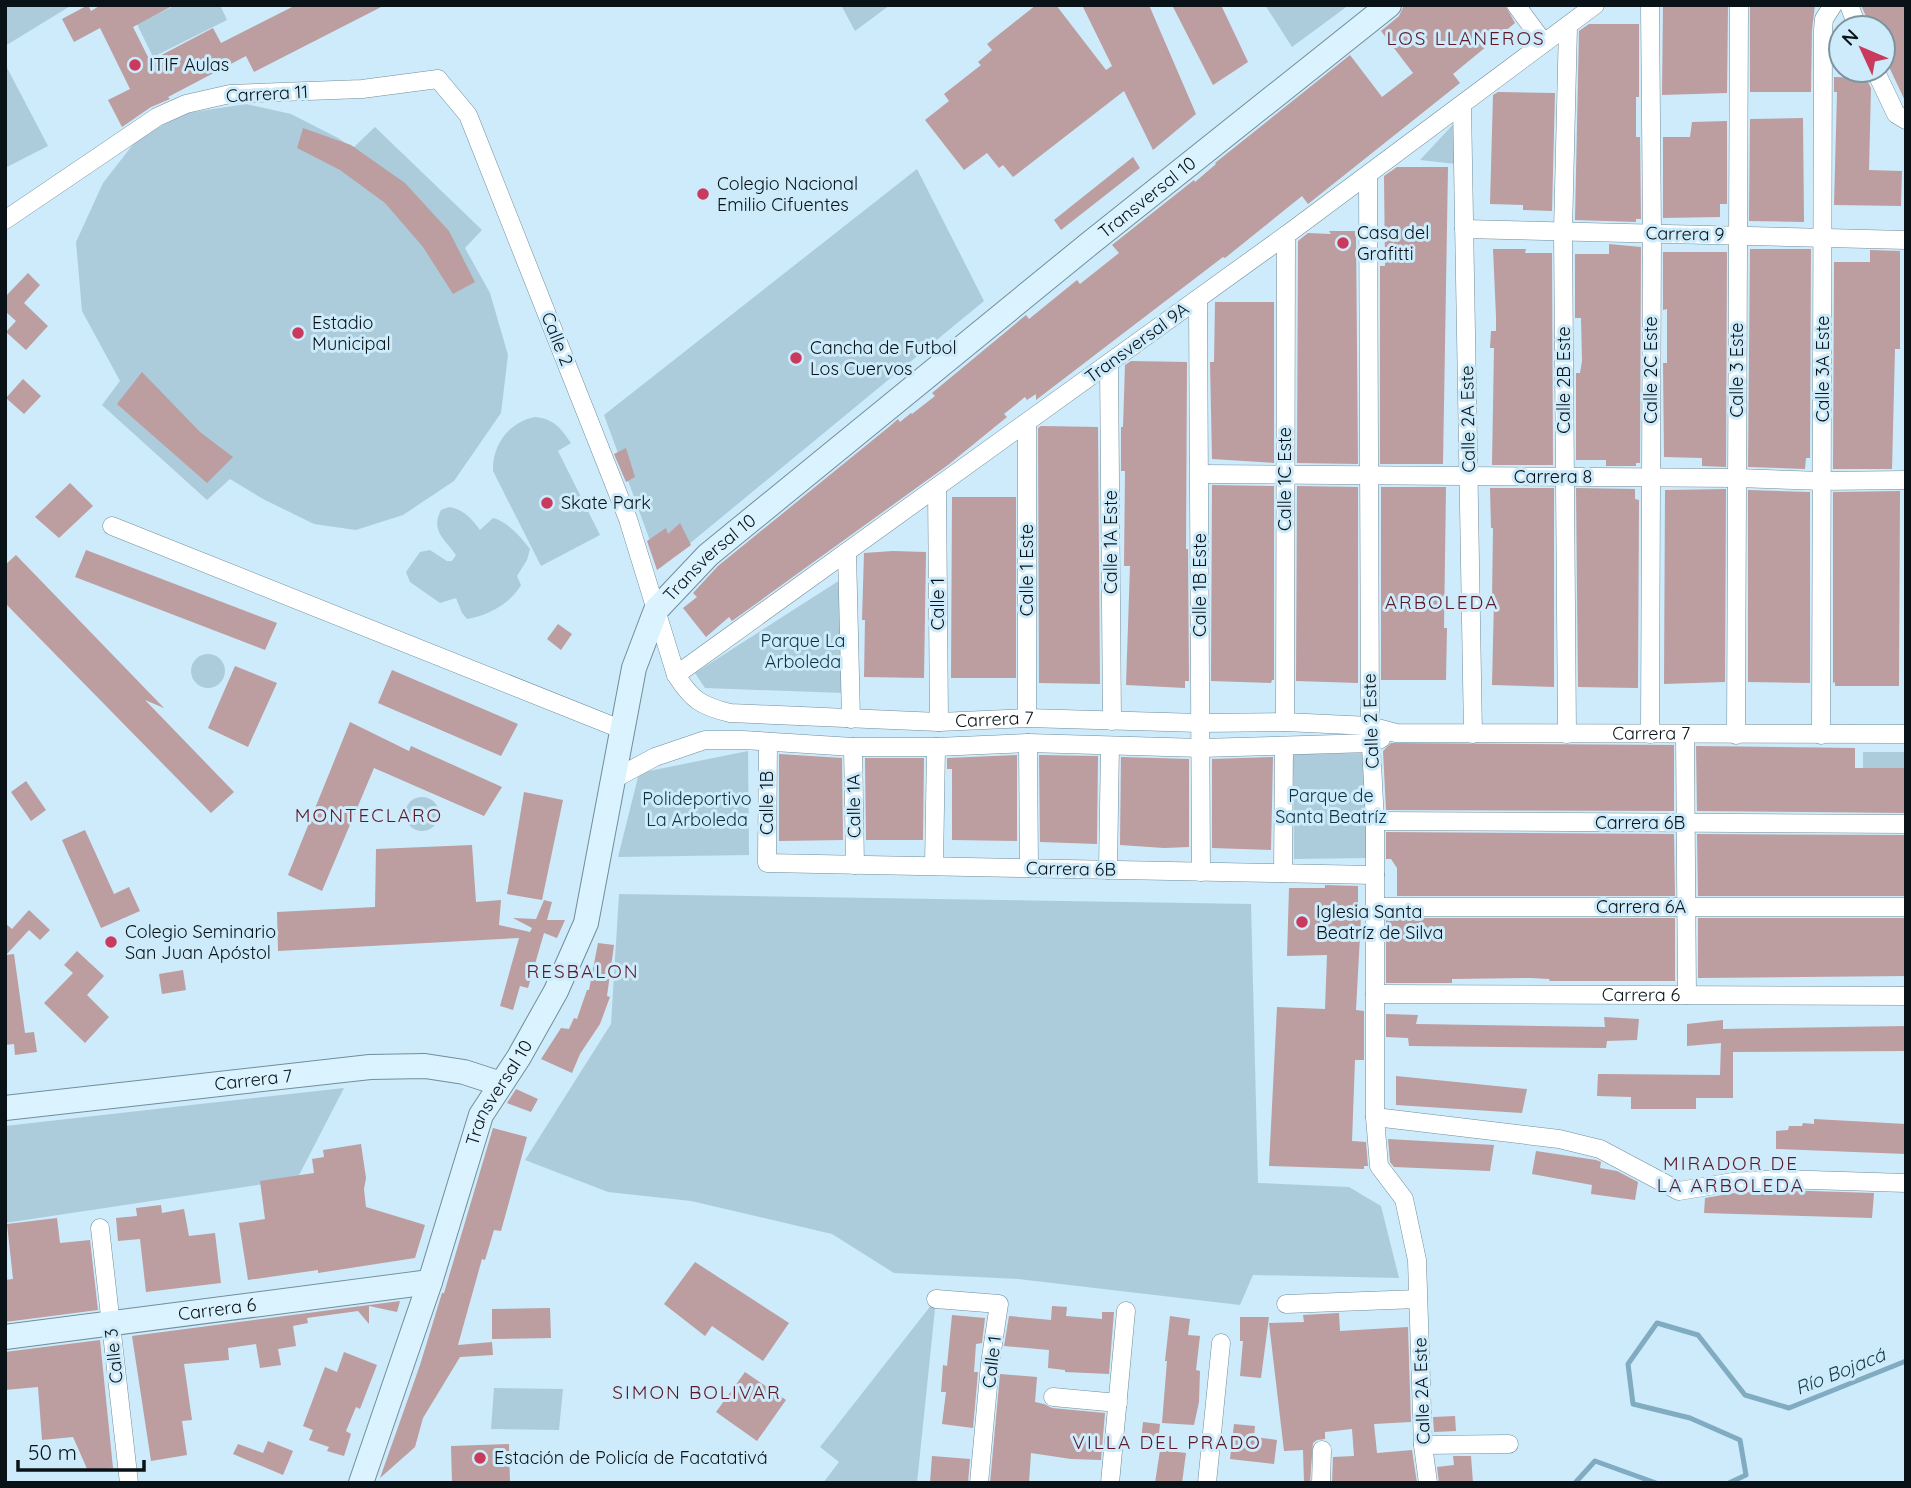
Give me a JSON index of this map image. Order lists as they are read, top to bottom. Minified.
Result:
{"streets":{"main road":["Transversal 10","Carrera 7","Carrera 6"],"street":["Carrera 11","Carrera 9","Calle 2","Transversal 9A","Calle 3A Este","Calle 2C Este","Calle 3 Este","Calle 2B Este","Calle 2A Este","Carrera 8","Calle 1C Este","Calle 1A Este","Calle 1 Este","Calle 1B Este","Calle 1","Calle 2 Este","Calle 1B","Calle 1A","Carrera 6B","Carrera 6A","Calle 3"]},"crossings":[["Carrera 11","Calle 2"],["Transversal 10","Calle 2"],["Transversal 10","Carrera 7"],["Transversal 10","Carrera 6"],["Carrera 9","Calle 3A Este"],["Carrera 9","Calle 2C Este"],["Carrera 9","Calle 3 Este"],["Carrera 9","Calle 2B Este"],["Carrera 9","Calle 2A Este"],["Calle 2","Carrera 7"],["Transversal 9A","Calle 2B Este"],["Transversal 9A","Calle 2A Este"],["Transversal 9A","Calle 1C Este"],["Transversal 9A","Calle 1A Este"],["Transversal 9A","Calle 1 Este"],["Transversal 9A","Calle 1B Este"],["Transversal 9A","Calle 1"],["Transversal 9A","Carrera 7"],["Transversal 9A","Calle 2 Este"],["Calle 3A Este","Carrera 8"],["Calle 3A Este","Carrera 7"],["Calle 2C Este","Carrera 8"],["Calle 2C Este","Carrera 7"],["Calle 3 Este","Carrera 8"],["Calle 3 Este","Carrera 7"],["Calle 2B Este","Carrera 8"],["Calle 2B Este","Carrera 7"],["Calle 2A Este","Carrera 8"],["Calle 2A Este","Carrera 7"],["Calle 2A Este","Calle 2 Este"],["Carrera 8","Calle 1C Este"],["Carrera 8","Calle 1B Este"],["Carrera 8","Calle 2 Este"],["Calle 1C Este","Carrera 7"],["Calle 1A Este","Carrera 7"],["Calle 1 Este","Carrera 7"],["Calle 1B Este","Carrera 7"],["Calle 1B Este","Carrera 6B"],["Calle 1","Carrera 7"],["Carrera 7","Calle 2 Este"],["Carrera 7","Calle 1B"],["Carrera 7","Calle 1A"],["Calle 2 Este","Carrera 6B"],["Calle 2 Este","Carrera 6A"],["Calle 2 Este","Carrera 6"],["Calle 1B","Carrera 6B"],["Calle 1A","Carrera 6B"],["Carrera 6","Calle 3"]],"districts":["LOS LLANEROS","ARBOLEDA","MONTECLARO","RESBALON","MIRADOR DE LA ARBOLEDA","SIMON BOLIVAR","VILLA DEL PRADO"],"water":["Río Bojacá"],"parks":["Parque La Arboleda","Parque de Santa Beatríz","Polideportivo La Arboleda"],"places":["ITIF Aulas","Colegio Nacional Emilio Cifuentes","Casa del Grafitti","Estadio Municipal","Cancha de Futbol Los Cuervos","Skate Park","Iglesia Santa Beatríz de Silva","Colegio Seminario San Juan Apóstol","Estación de Policía de Facatativá"],"scale_bar":"50 m","north":"top left"}
